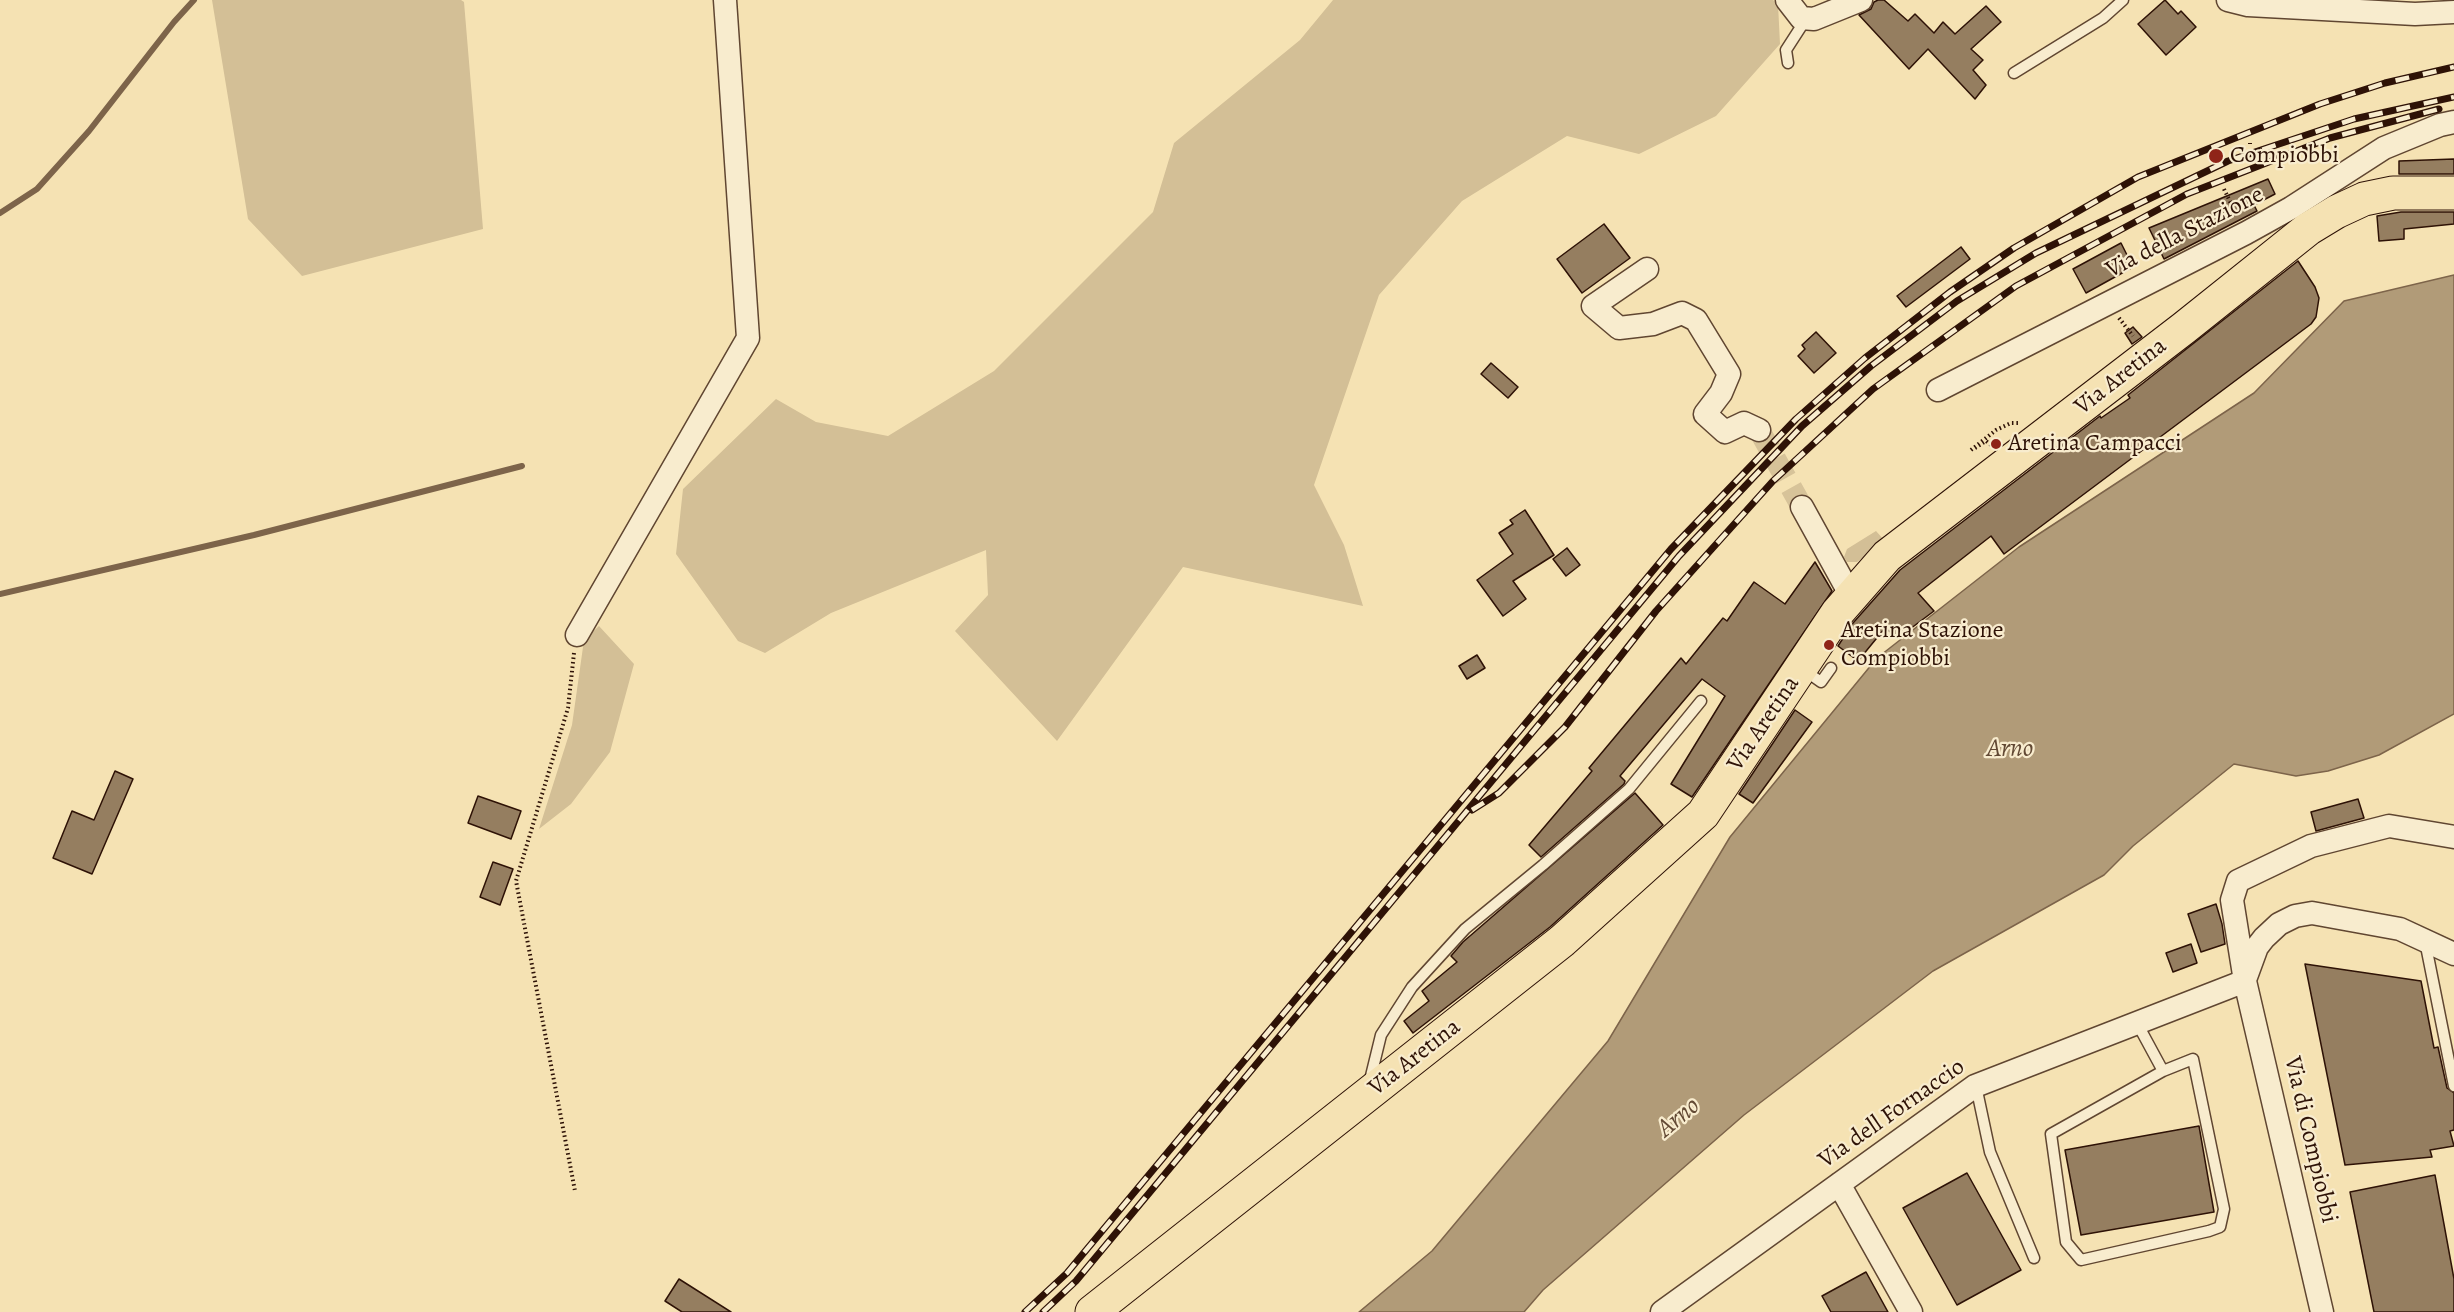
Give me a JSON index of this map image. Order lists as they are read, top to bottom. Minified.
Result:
{"streets":{"main road":["Via Aretina"],"street":["Via della Stazione","Via dell Fornaccio","Via di Compiobbi"]},"crossings":[["Via dell Fornaccio","Via di Compiobbi"]],"water":["Arno"],"places":["Compiobbi","Aretina Campacci","Aretina Stazione Compiobbi"]}
